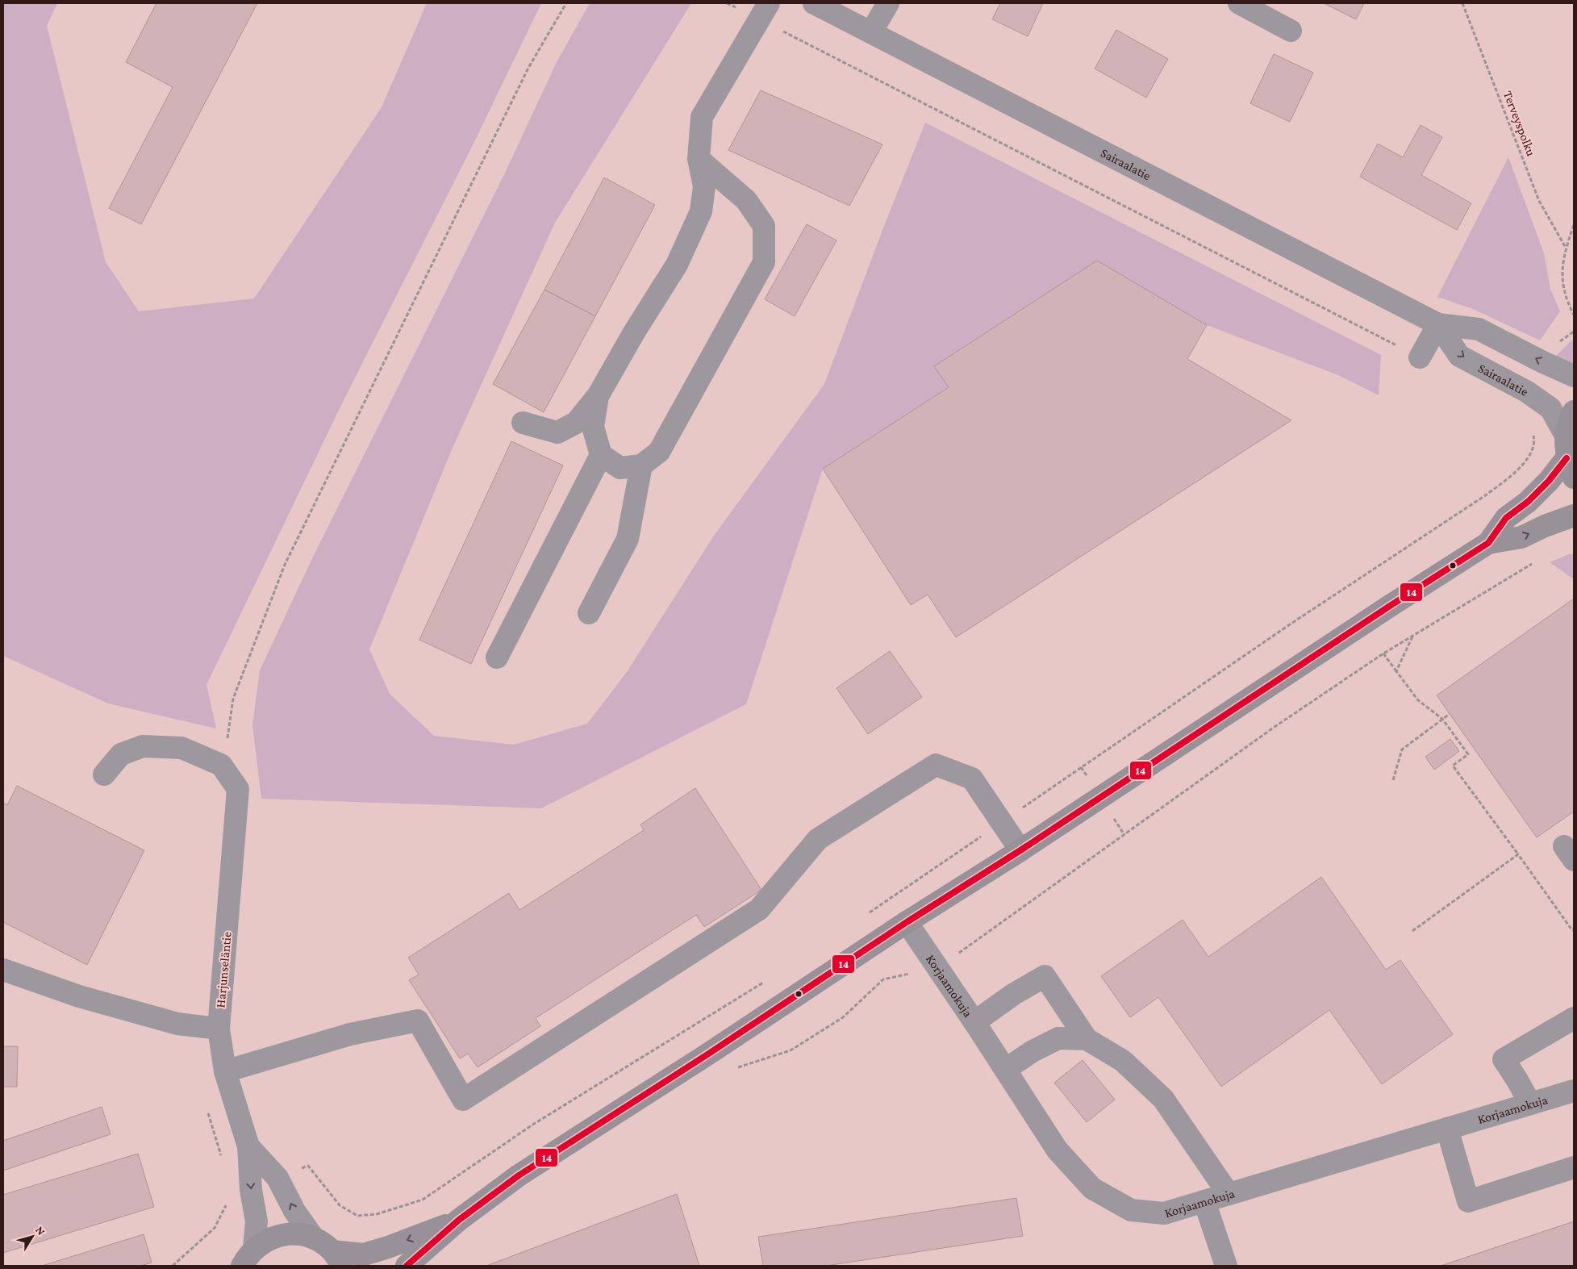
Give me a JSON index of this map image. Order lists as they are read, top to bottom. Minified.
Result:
{"streets":{"street":["Sairaalatie","Harjunseläntie","Korjaamokuja"],"path":["Terveyspolku"]},"lines":["transit line 14"],"north":"top right"}
